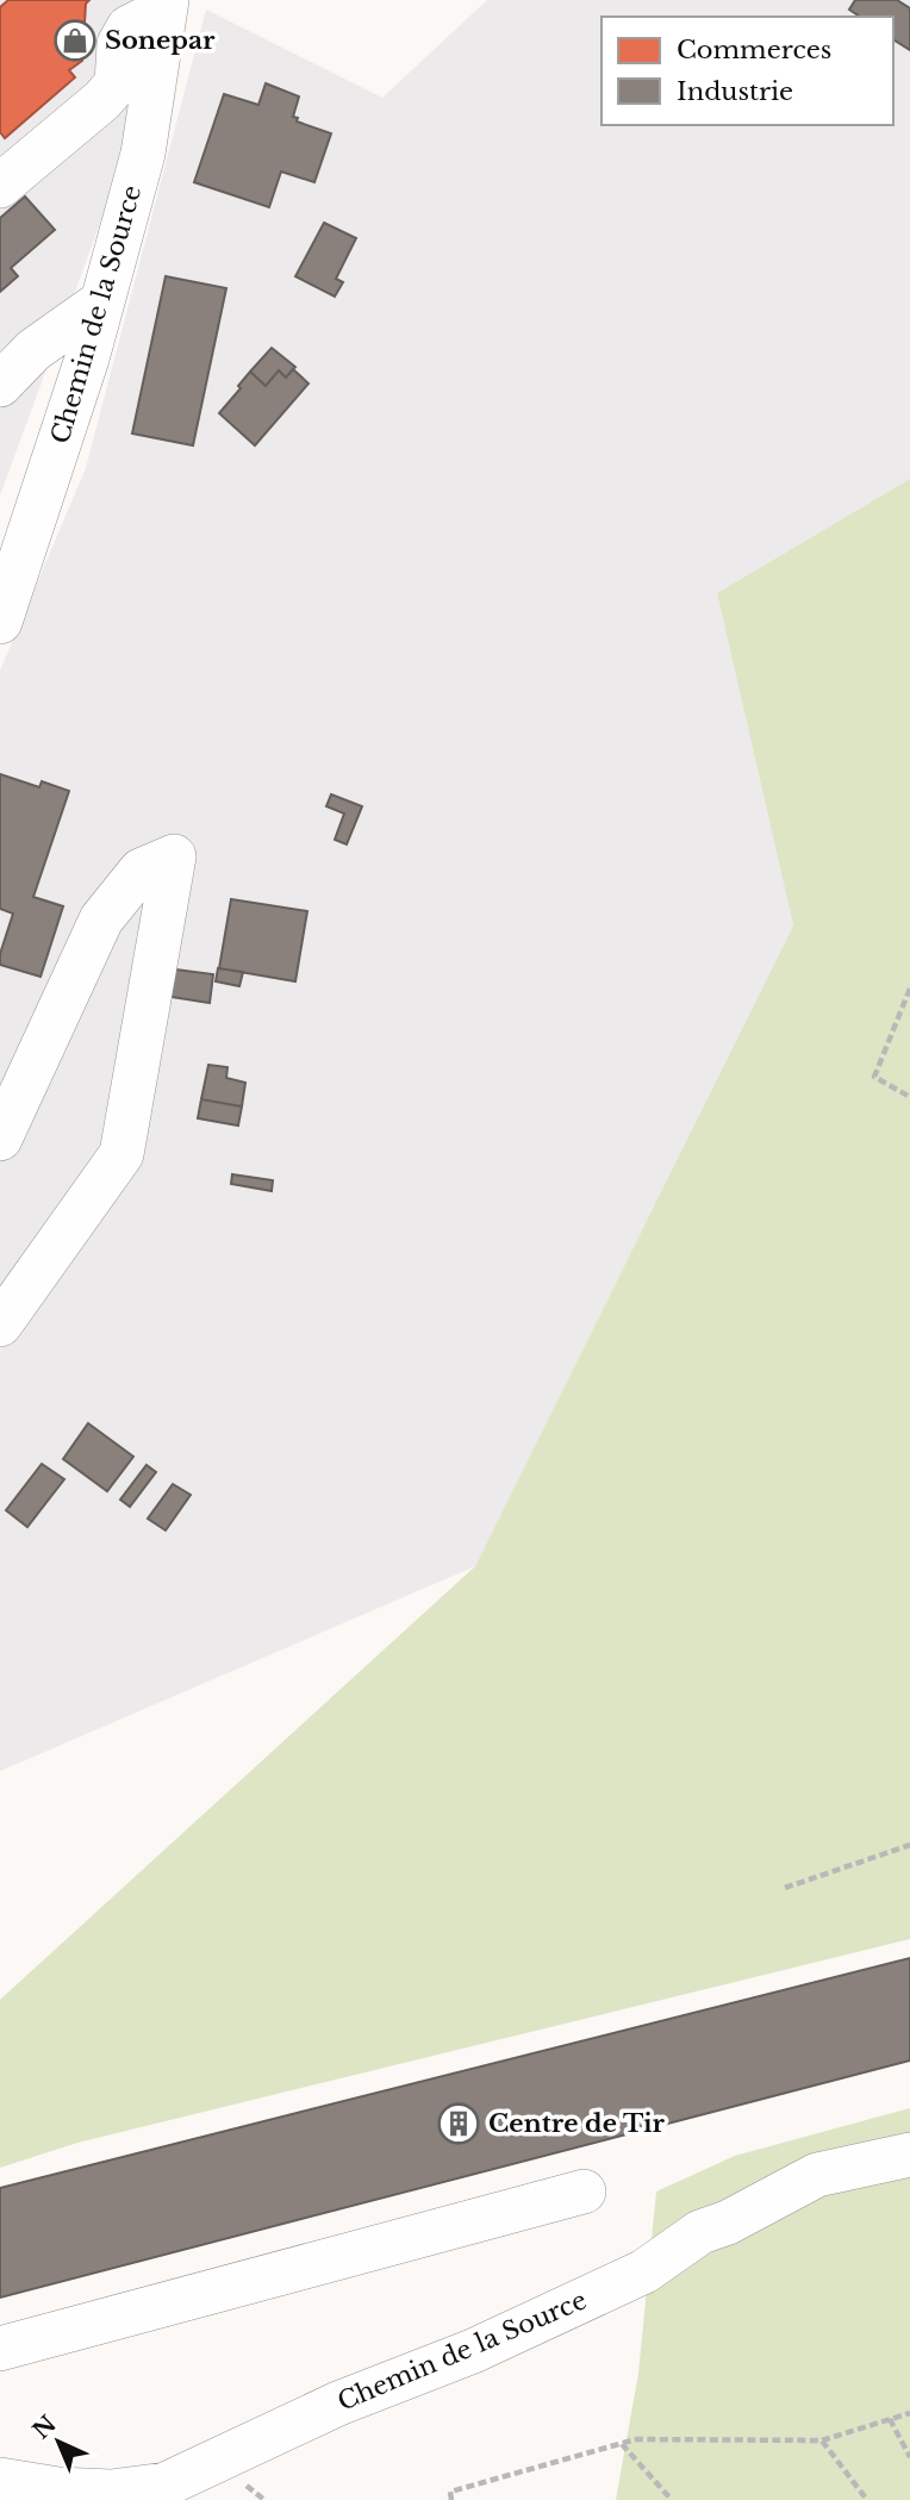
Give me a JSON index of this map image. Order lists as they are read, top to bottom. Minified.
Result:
{"streets":{"street":["Chemin de la Source"]},"places":{"shop":["Sonepar"],"building":["Centre de Tir"]},"legend":["Commerces","Industrie"],"north":"top left"}
